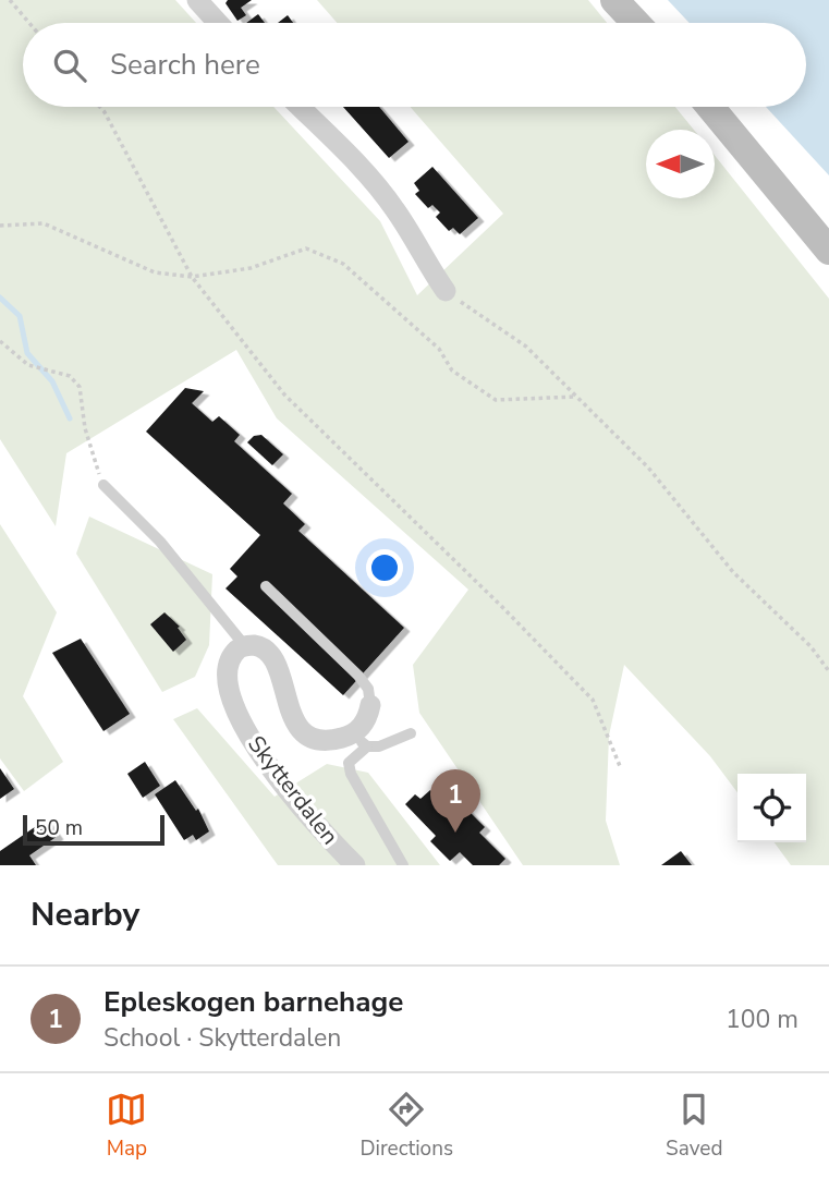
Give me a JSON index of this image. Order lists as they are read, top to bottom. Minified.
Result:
{"streets":{"street":["Skytterdalen"]},"scale_bar":"50 m","north":"left","page":{"search":"Search here","pins":"1","scale":"50 m","heading":"Nearby","list":[{"mark":"1","name":"Epleskogen barnehage","note":"School · Skytterdalen","value":"100 m"}],"nav":["Map","Directions","Saved"]}}
